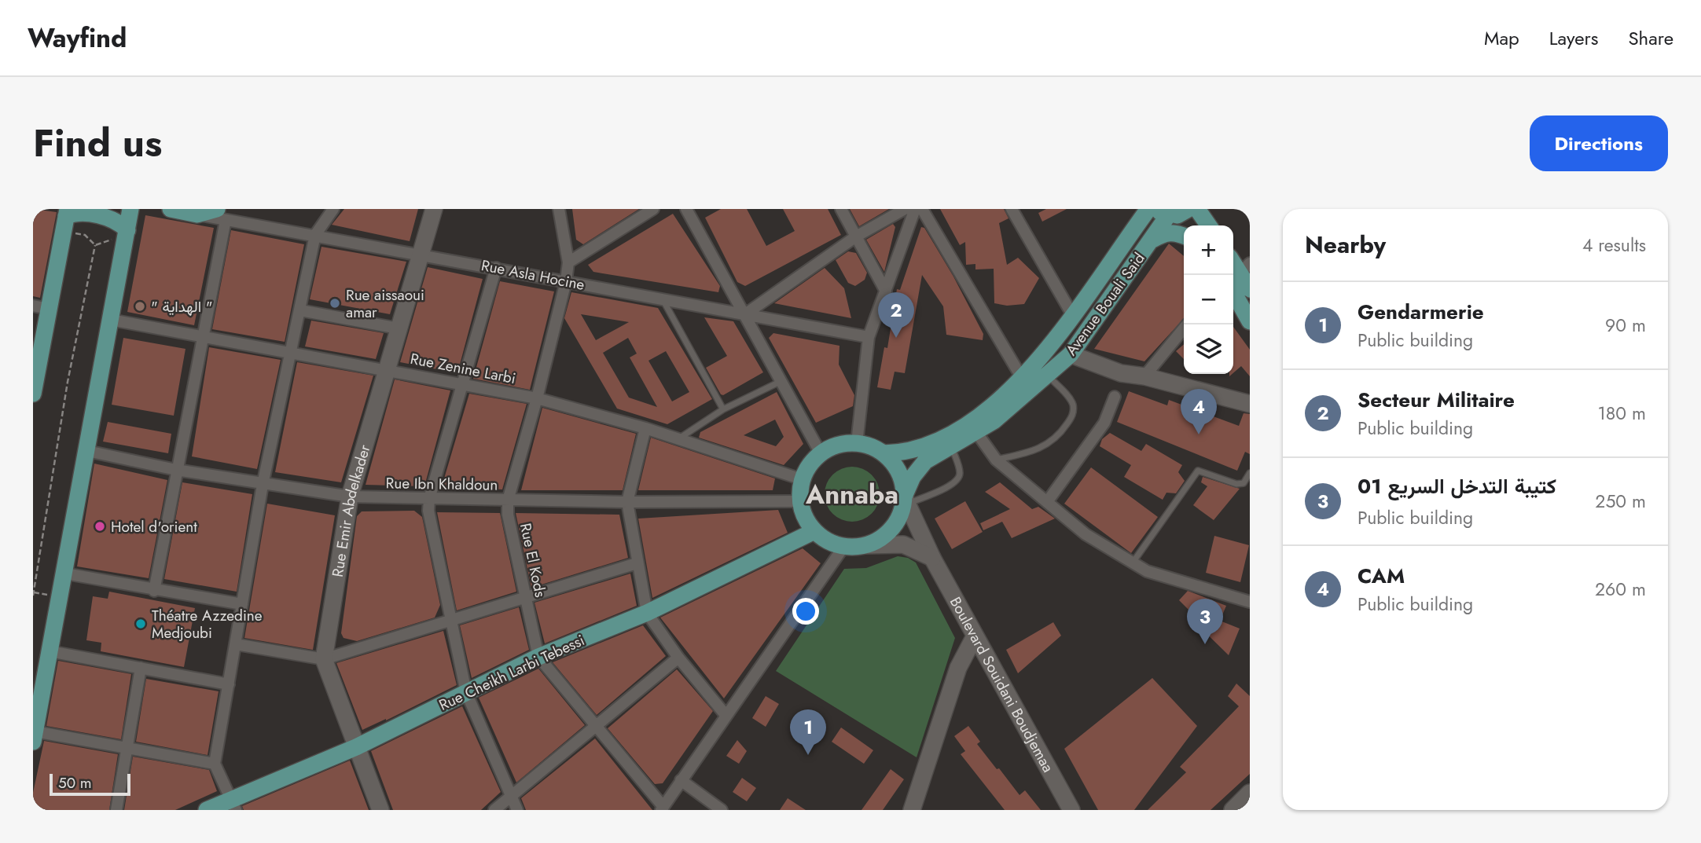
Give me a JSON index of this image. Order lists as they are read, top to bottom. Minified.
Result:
{"streets":{"main road":["Rue Asla Hocine","Avenue Bouali Said","Rue Emir Abdelkader","Rue Cheikh Larbi Tebessi","Boulevard Souidani Boudjemaa"],"street":["Rue Zenine Larbi","Rue Ibn Khaldoun","Rue El Kods"]},"crossings":[["Rue Asla Hocine","Rue Emir Abdelkader"],["Rue Asla Hocine","Rue El Kods"],["Avenue Bouali Said","Rue Zenine Larbi"],["Avenue Bouali Said","Rue Ibn Khaldoun"],["Avenue Bouali Said","Rue Cheikh Larbi Tebessi"],["Avenue Bouali Said","Boulevard Souidani Boudjemaa"],["Rue Zenine Larbi","Rue Ibn Khaldoun"],["Rue Zenine Larbi","Rue Emir Abdelkader"],["Rue Zenine Larbi","Rue El Kods"],["Rue Zenine Larbi","Rue Cheikh Larbi Tebessi"],["Rue Zenine Larbi","Boulevard Souidani Boudjemaa"],["Rue Ibn Khaldoun","Rue Emir Abdelkader"],["Rue Ibn Khaldoun","Rue El Kods"],["Rue Ibn Khaldoun","Rue Cheikh Larbi Tebessi"],["Rue Ibn Khaldoun","Boulevard Souidani Boudjemaa"],["Rue Emir Abdelkader","Rue Cheikh Larbi Tebessi"],["Rue El Kods","Rue Cheikh Larbi Tebessi"],["Rue Cheikh Larbi Tebessi","Boulevard Souidani Boudjemaa"]],"districts":["Annaba"],"places":["Rue aissaoui amar","\" الهداية \"","Hotel d'orient","Théatre Azzedine Medjoubi"],"scale_bar":"50 m","page":{"header":"Wayfind","nav":["Map","Layers","Share"],"title":"Find us","buttons":"Directions","heading":["Nearby","4 results"],"map_buttons":["+","−"],"list":[{"mark":"1","name":"Gendarmerie","note":"Public building","value":"90 m"},{"mark":"2","name":"Secteur Militaire","note":"Public building","value":"180 m"},{"mark":"3","name":"كتيبة التدخل السريع 01","note":"Public building","value":"250 m"},{"mark":"4","name":"CAM","note":"Public building","value":"260 m"}],"pins":["2","4","3","1"],"scale":"50 m"}}
